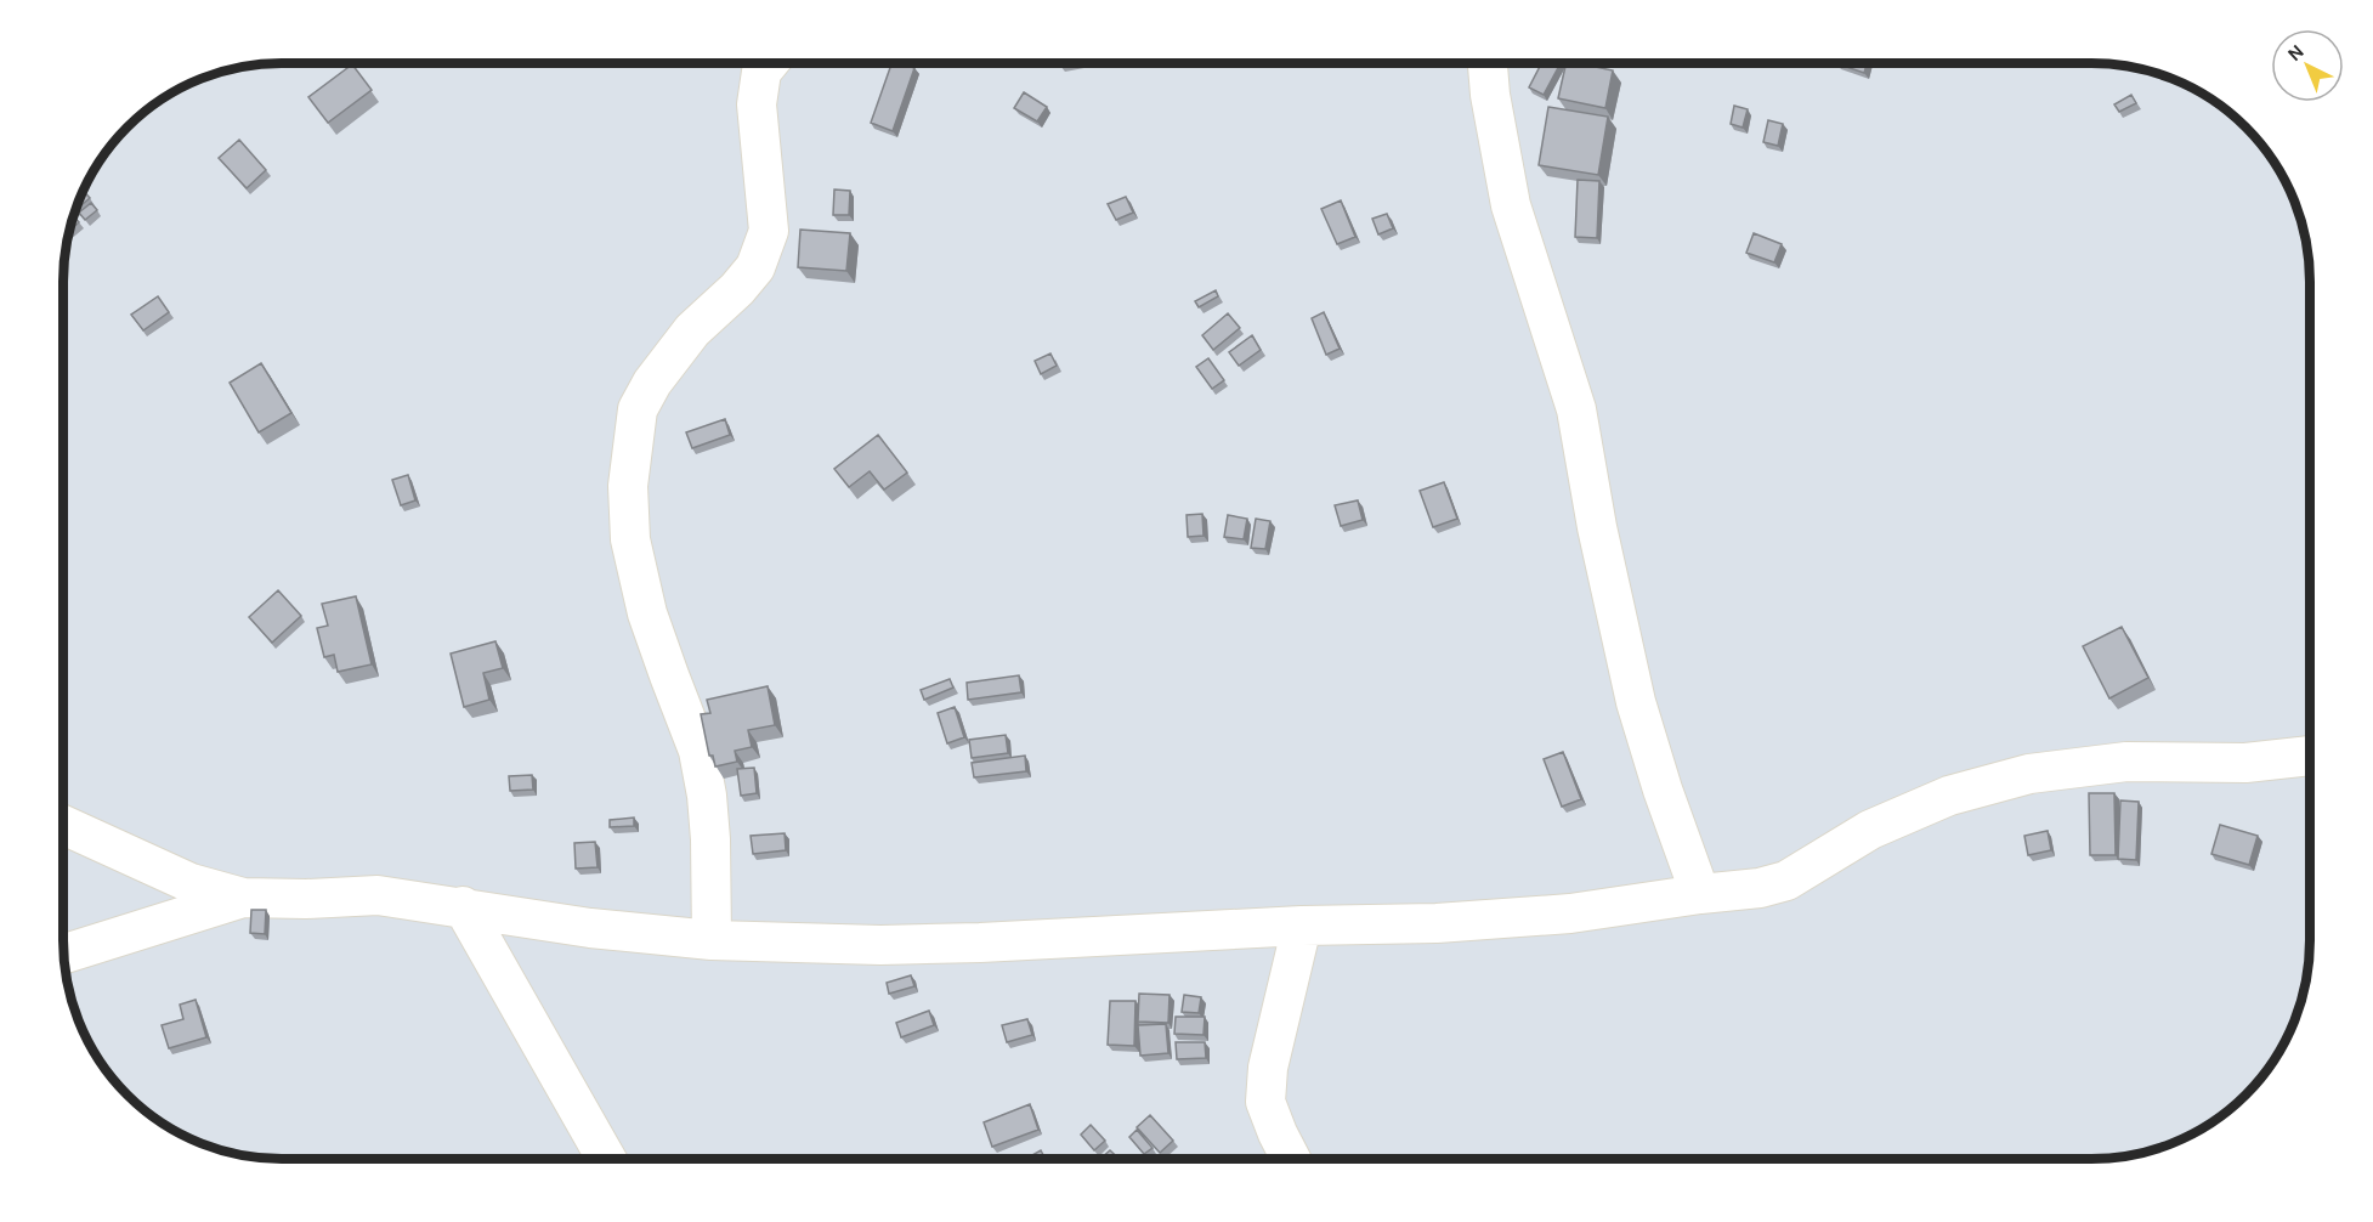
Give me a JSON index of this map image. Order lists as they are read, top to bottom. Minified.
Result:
{"north":"top left"}
